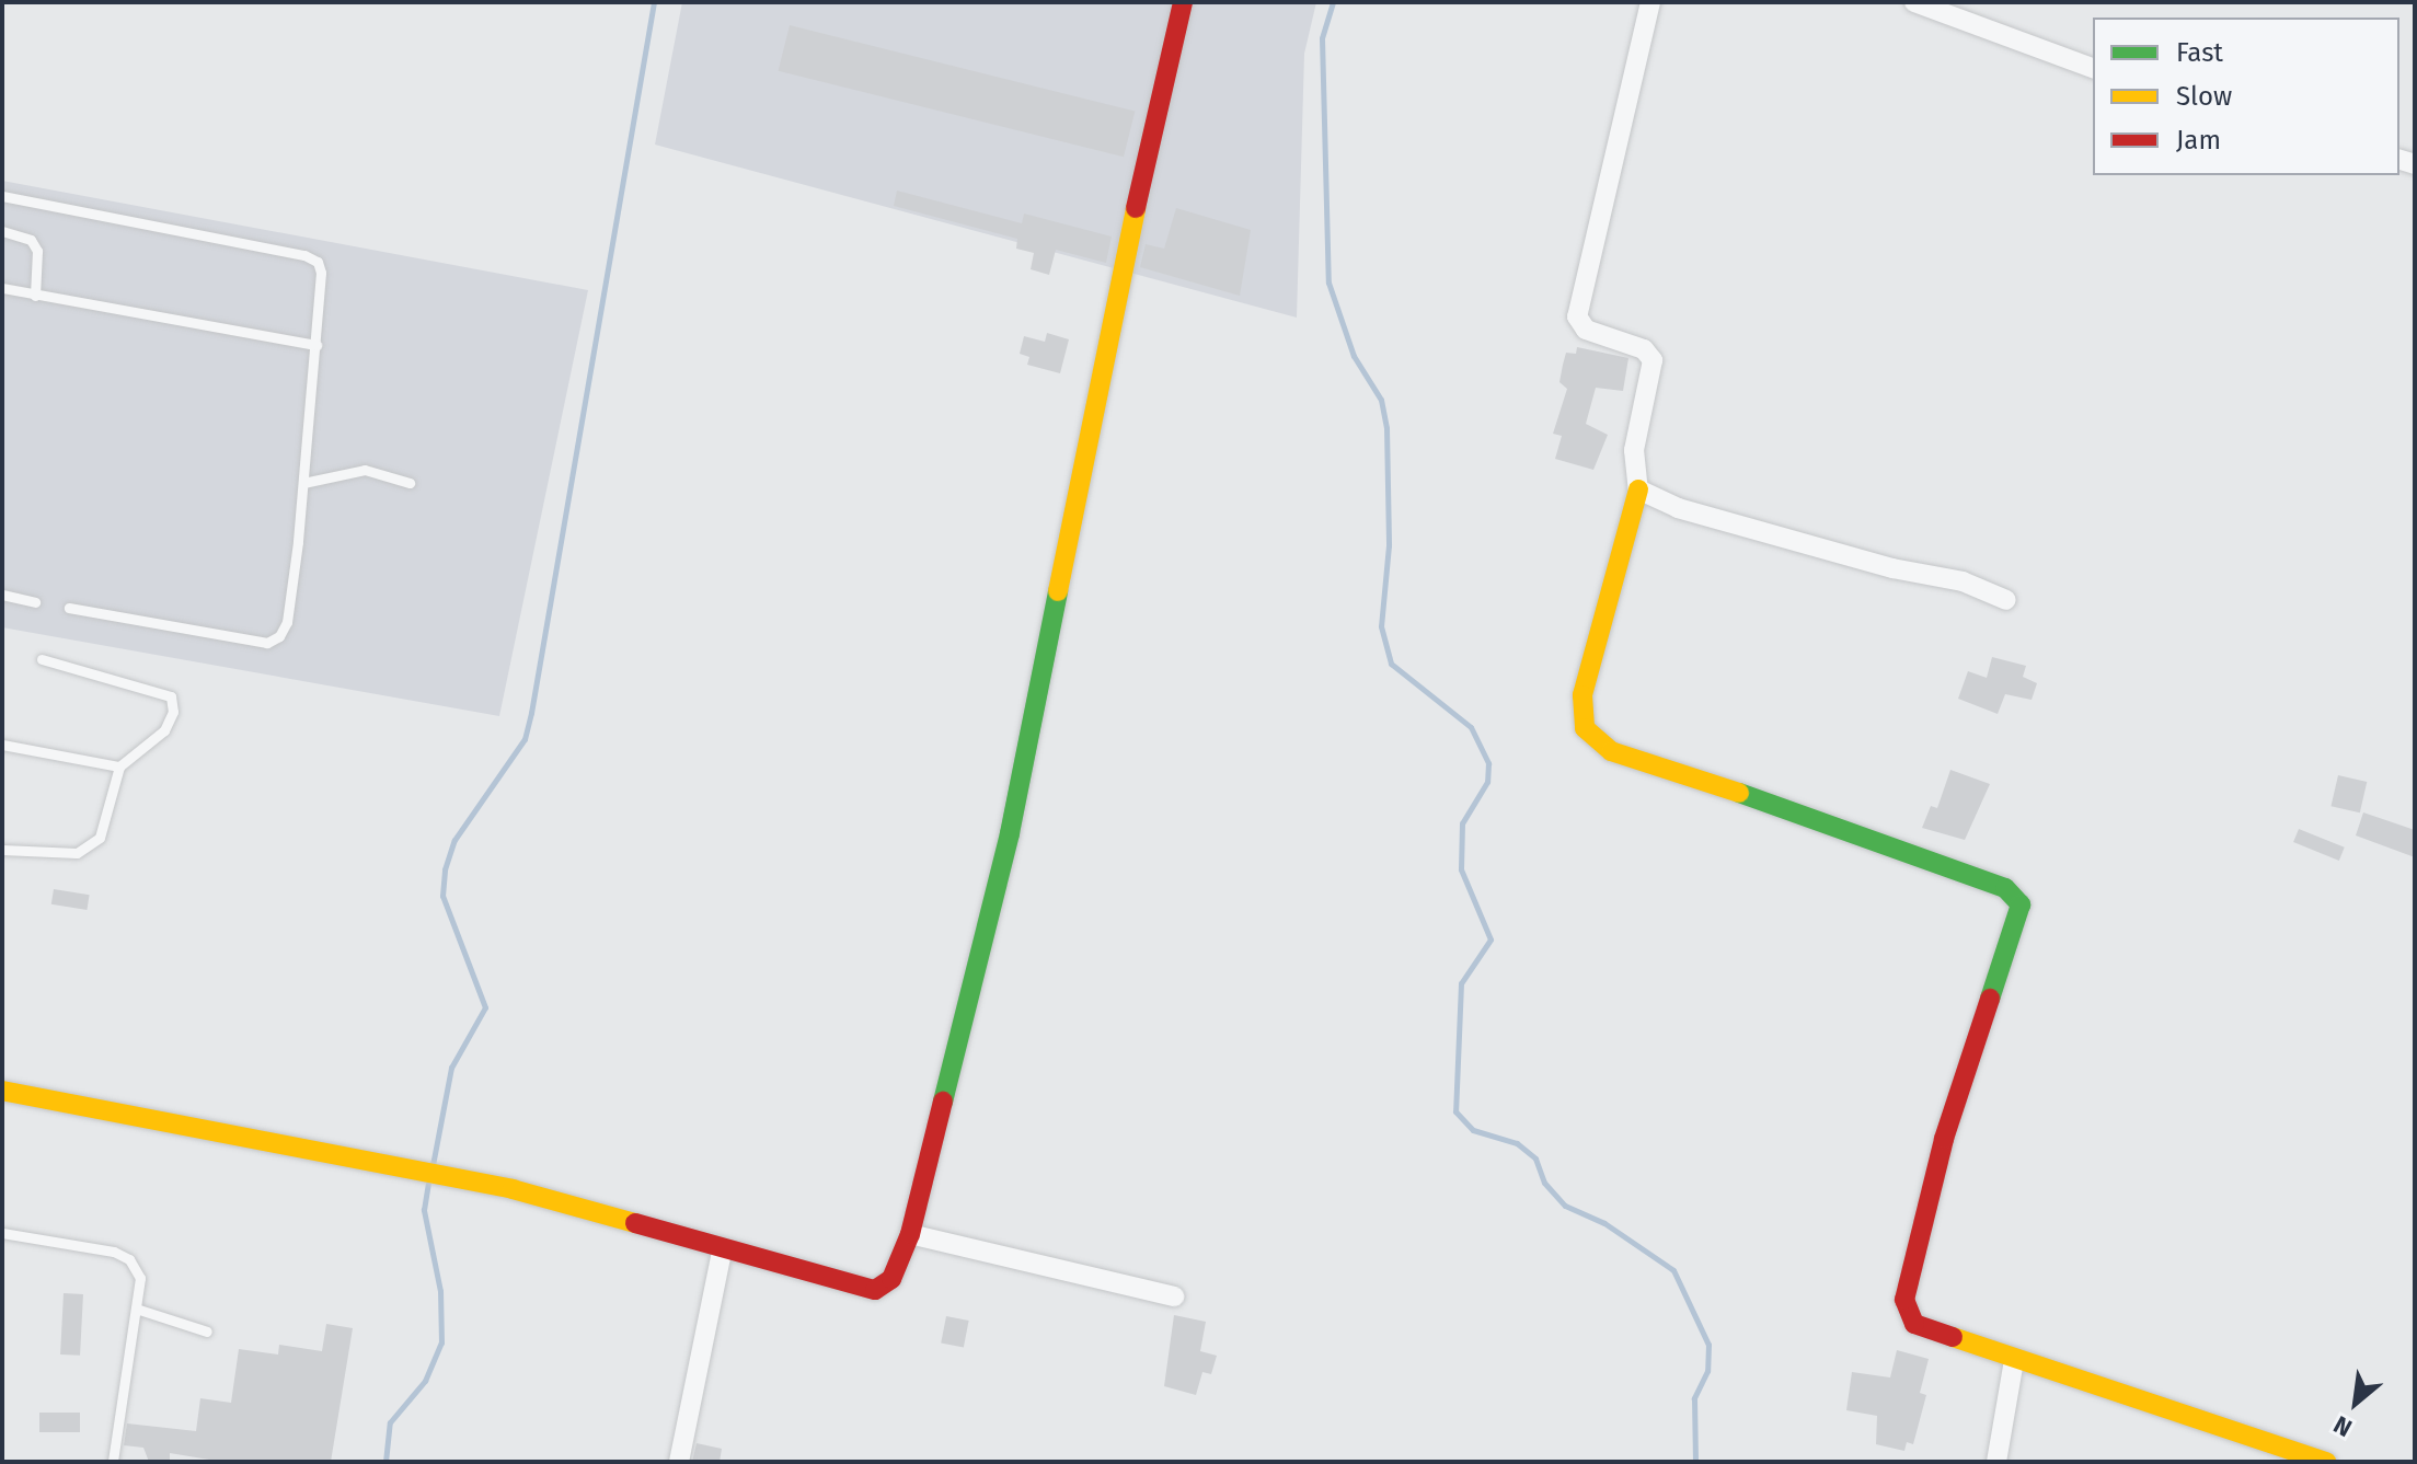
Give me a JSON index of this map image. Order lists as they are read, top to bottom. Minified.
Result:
{"legend":["Fast","Slow","Jam"],"north":"bottom left"}
